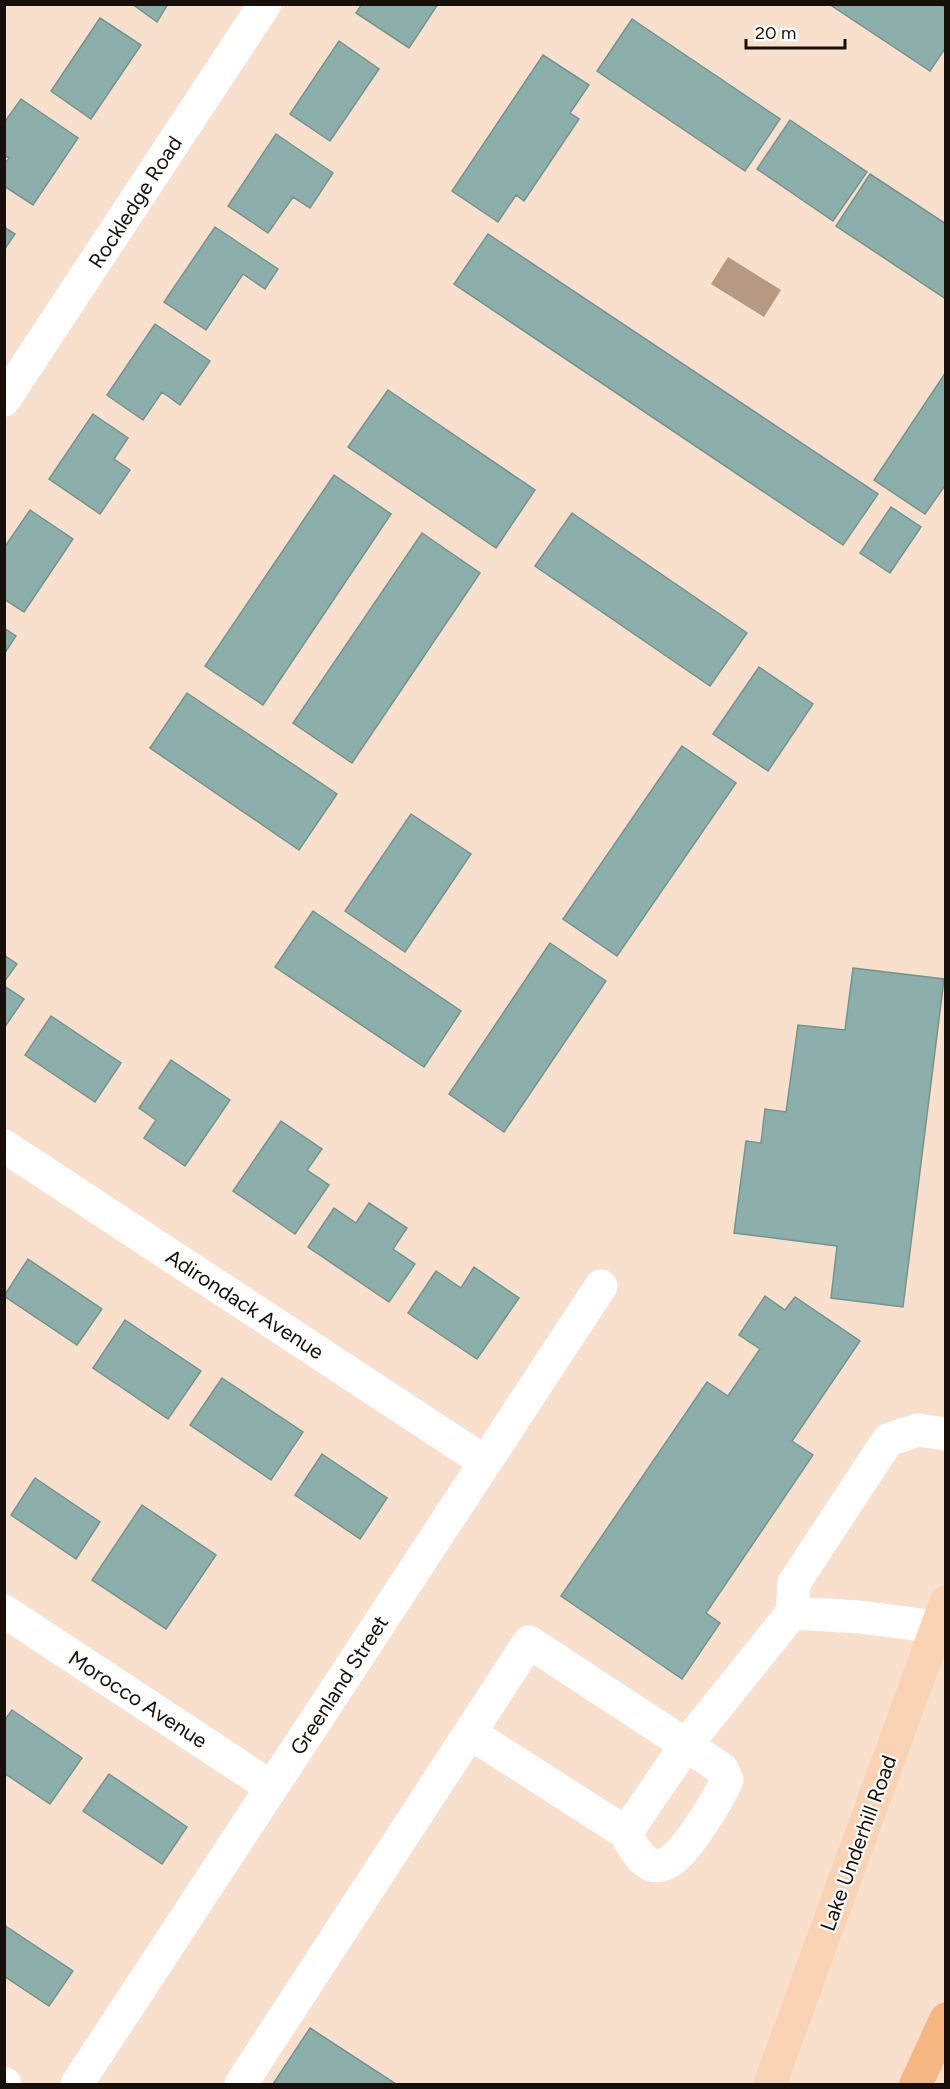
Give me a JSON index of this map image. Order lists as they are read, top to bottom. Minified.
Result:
{"streets":{"main road":["Lake Underhill Road"],"street":["Rockledge Road","Adirondack Avenue","Greenland Street","Morocco Avenue"]},"crossings":[["Adirondack Avenue","Greenland Street"],["Greenland Street","Morocco Avenue"]],"scale_bar":"20 m"}
